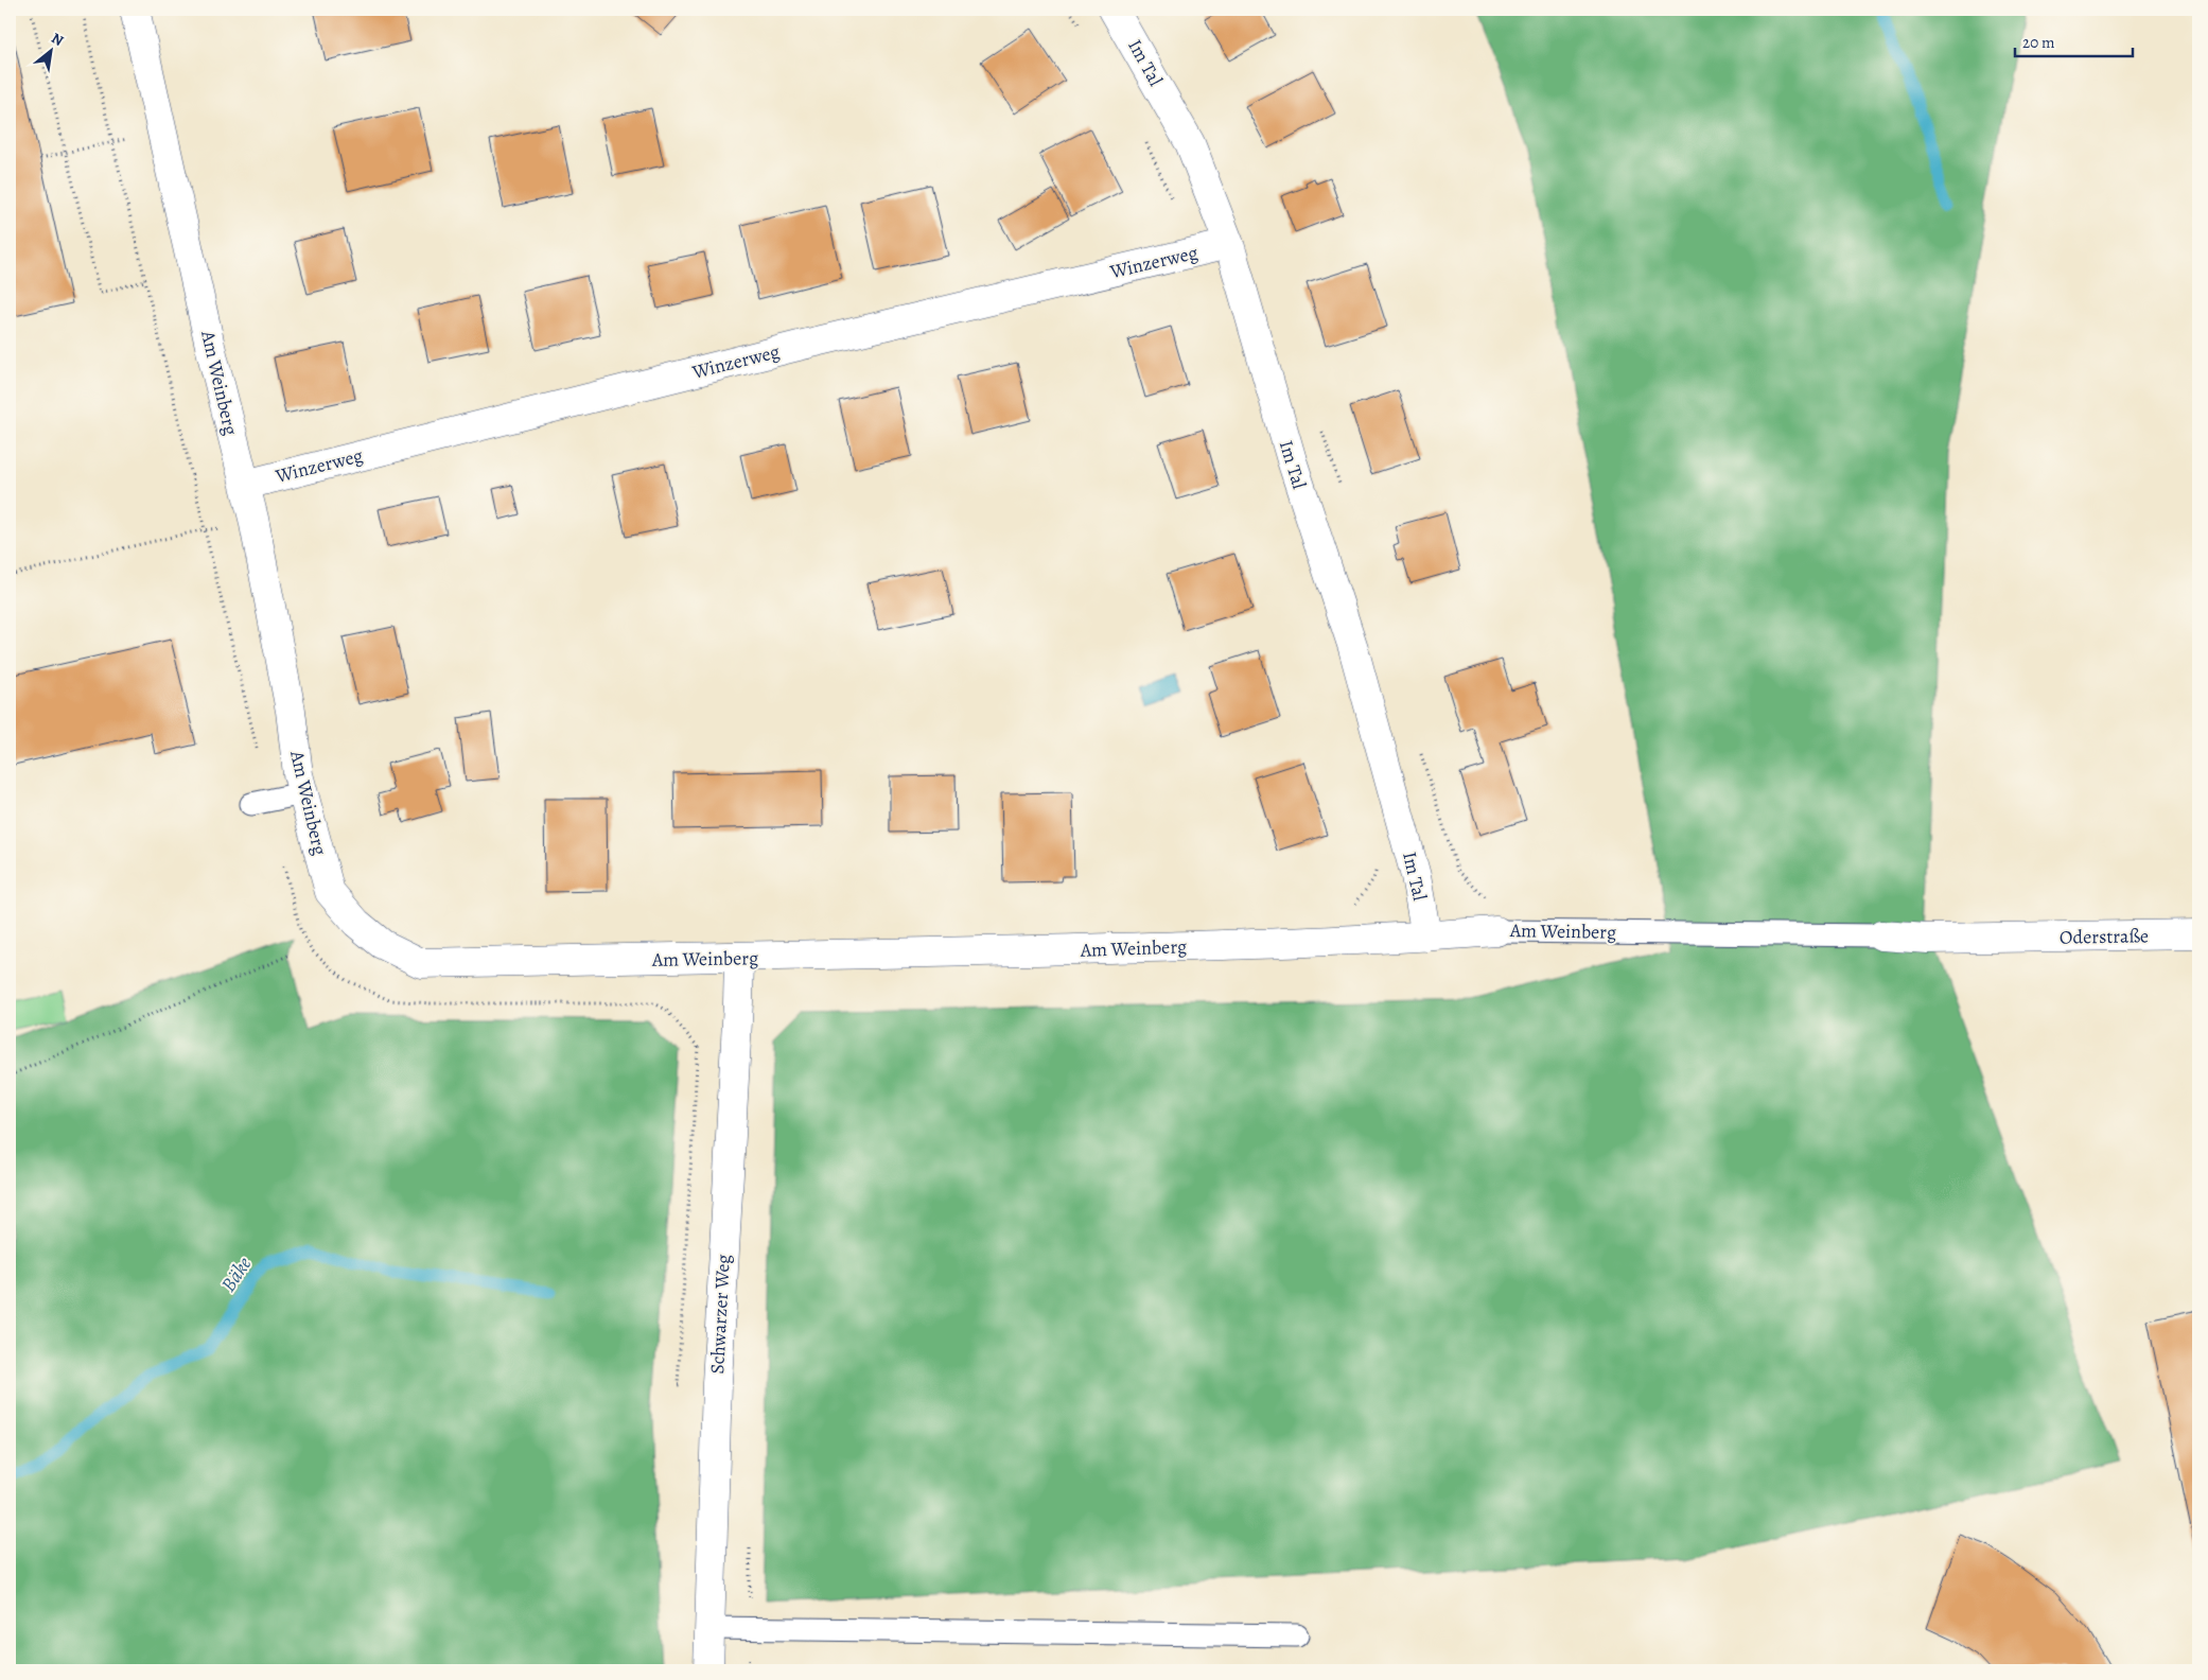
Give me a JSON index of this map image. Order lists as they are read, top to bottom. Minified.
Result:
{"streets":{"street":["Im Tal","Winzerweg","Am Weinberg","Oderstraße","Schwarzer Weg"]},"crossings":[["Im Tal","Winzerweg"],["Im Tal","Am Weinberg"],["Winzerweg","Am Weinberg"],["Am Weinberg","Oderstraße"],["Am Weinberg","Schwarzer Weg"]],"water":["Bäke"],"scale_bar":"20 m","north":"top right"}
